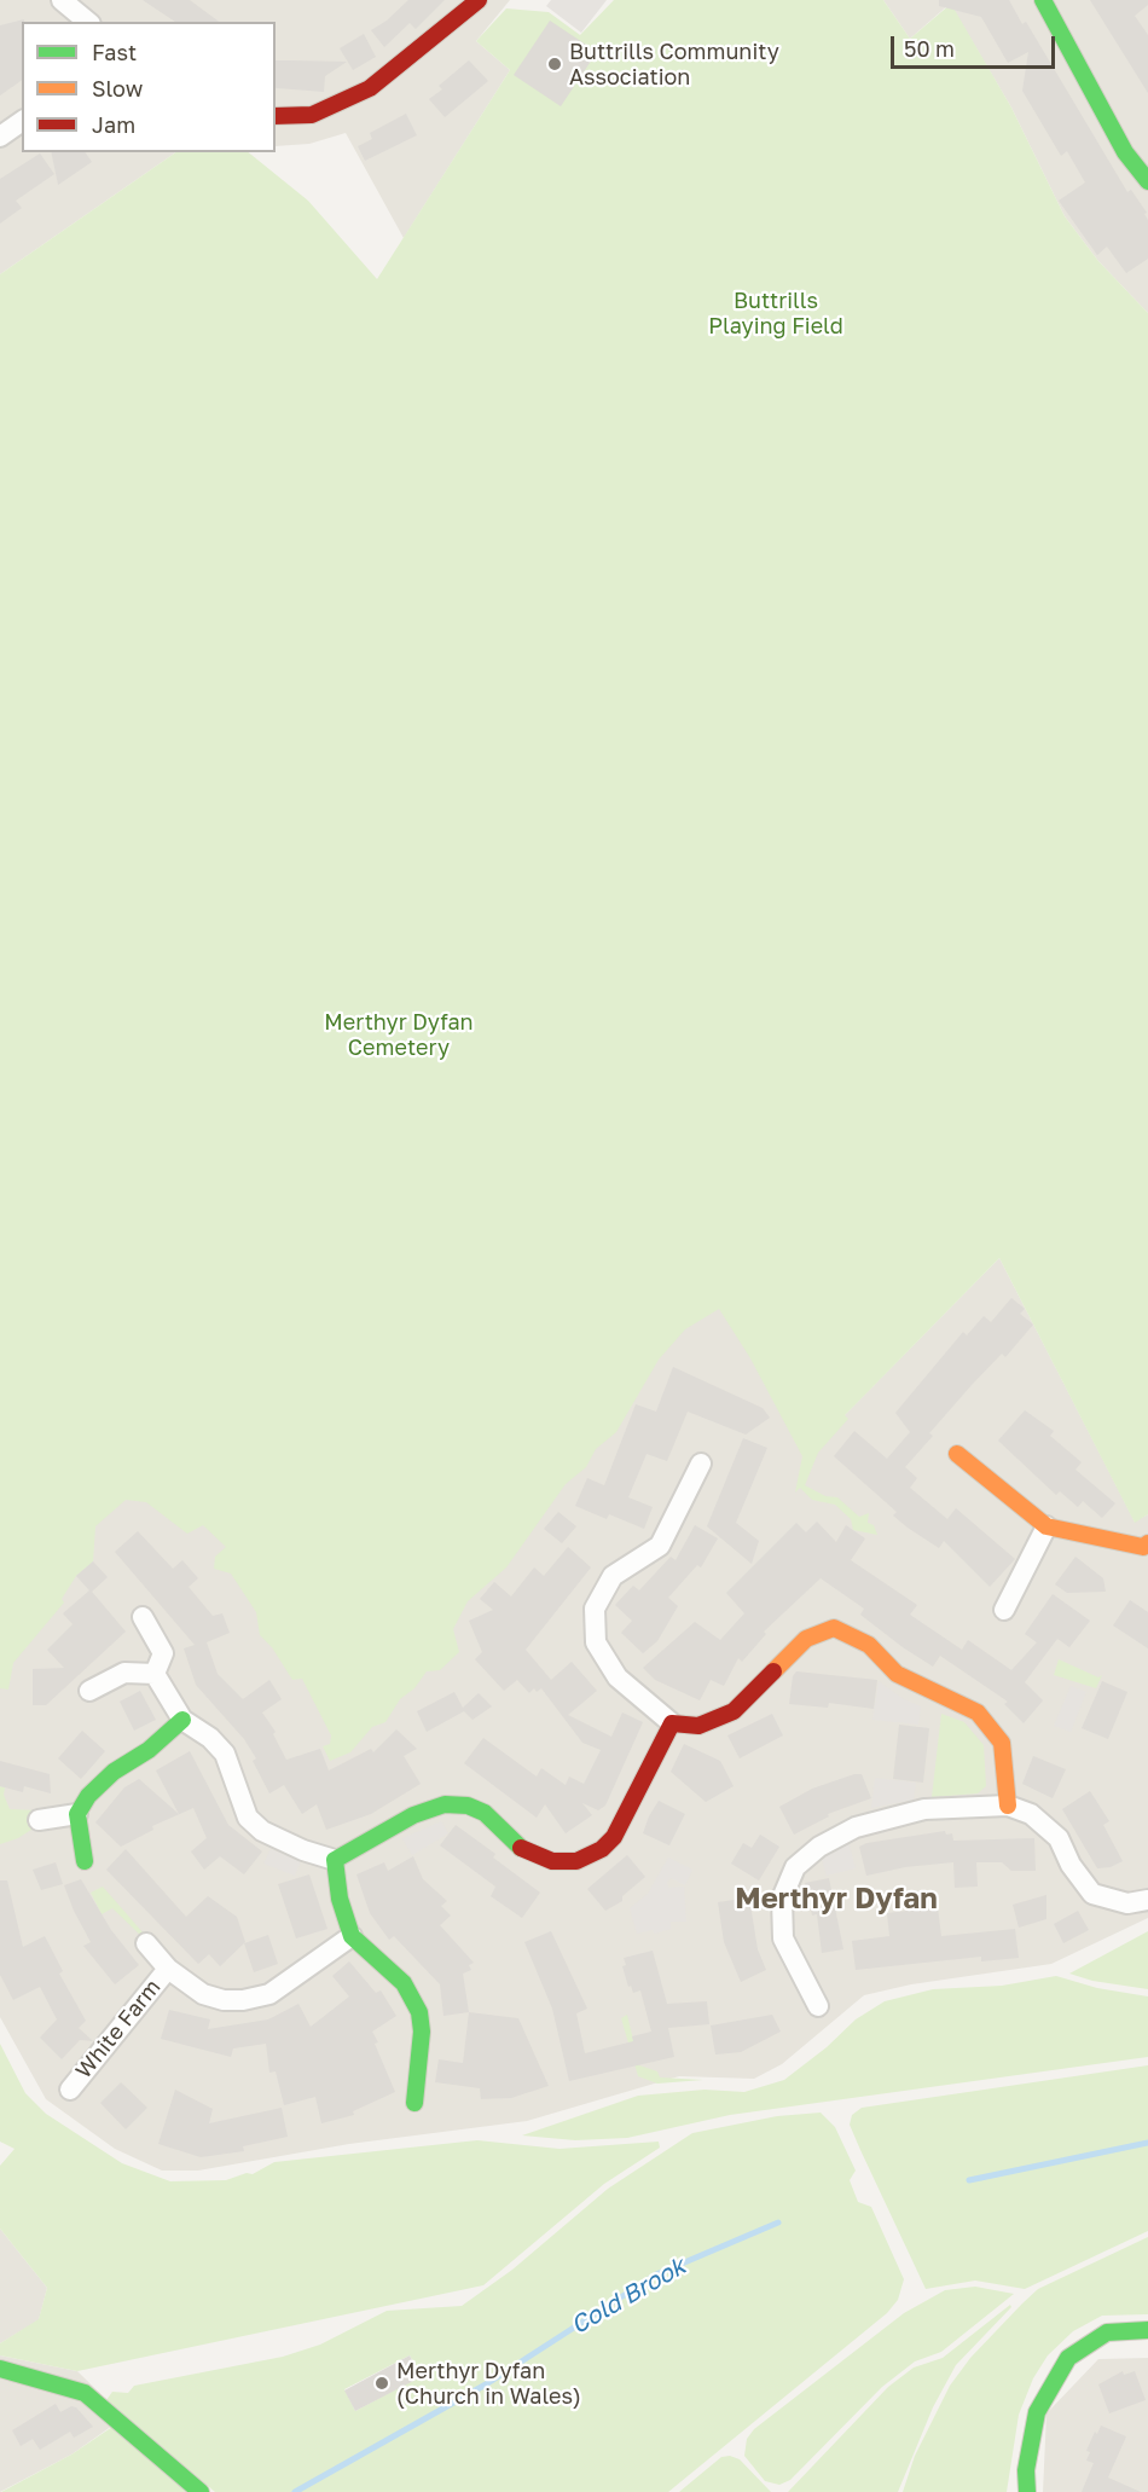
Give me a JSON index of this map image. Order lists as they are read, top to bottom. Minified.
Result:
{"streets":{"street":["White Farm"]},"districts":["Merthyr Dyfan"],"water":["Cold Brook"],"parks":["Buttrills Playing Field","Merthyr Dyfan Cemetery"],"places":["Buttrills Community Association","Merthyr Dyfan (Church in Wales)"],"legend":["Fast","Slow","Jam"],"scale_bar":"50 m"}
